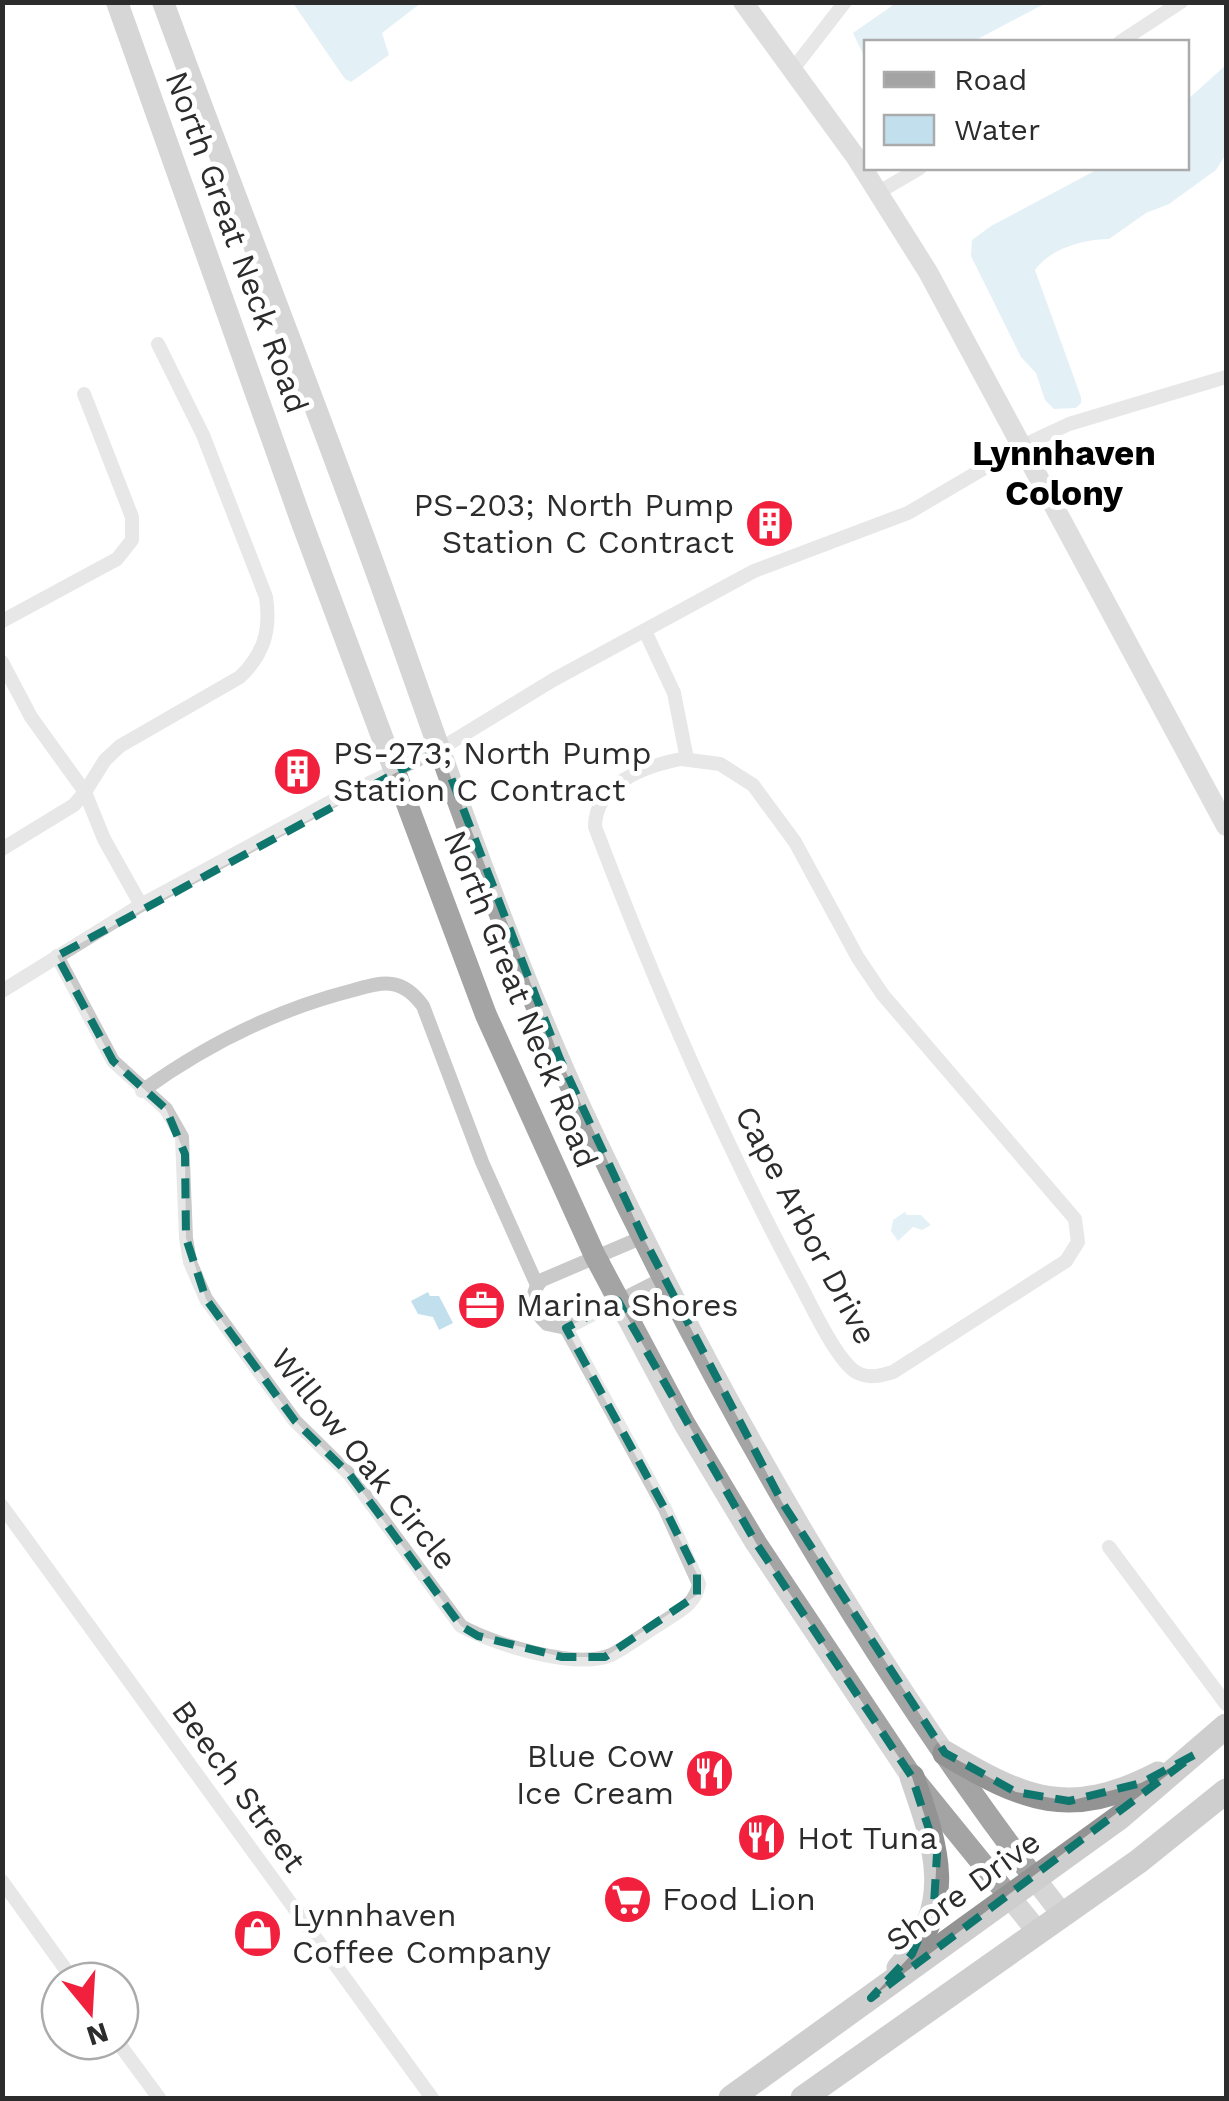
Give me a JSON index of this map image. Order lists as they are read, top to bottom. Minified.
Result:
{"streets":{"highway":["Shore Drive"],"main road":["North Great Neck Road"],"street":["Cape Arbor Drive","Willow Oak Circle","Beech Street"]},"crossings":[["North Great Neck Road","Shore Drive"]],"districts":["Lynnhaven Colony"],"places":{"building":["PS-203; North Pump Station C Contract","PS-273; North Pump Station C Contract"],"office":["Marina Shores"],"restaurant":["Blue Cow Ice Cream","Hot Tuna"],"supermarket":["Food Lion"],"shop":["Lynnhaven Coffee Company"]},"legend":["Road","Water"],"north":"bottom"}
